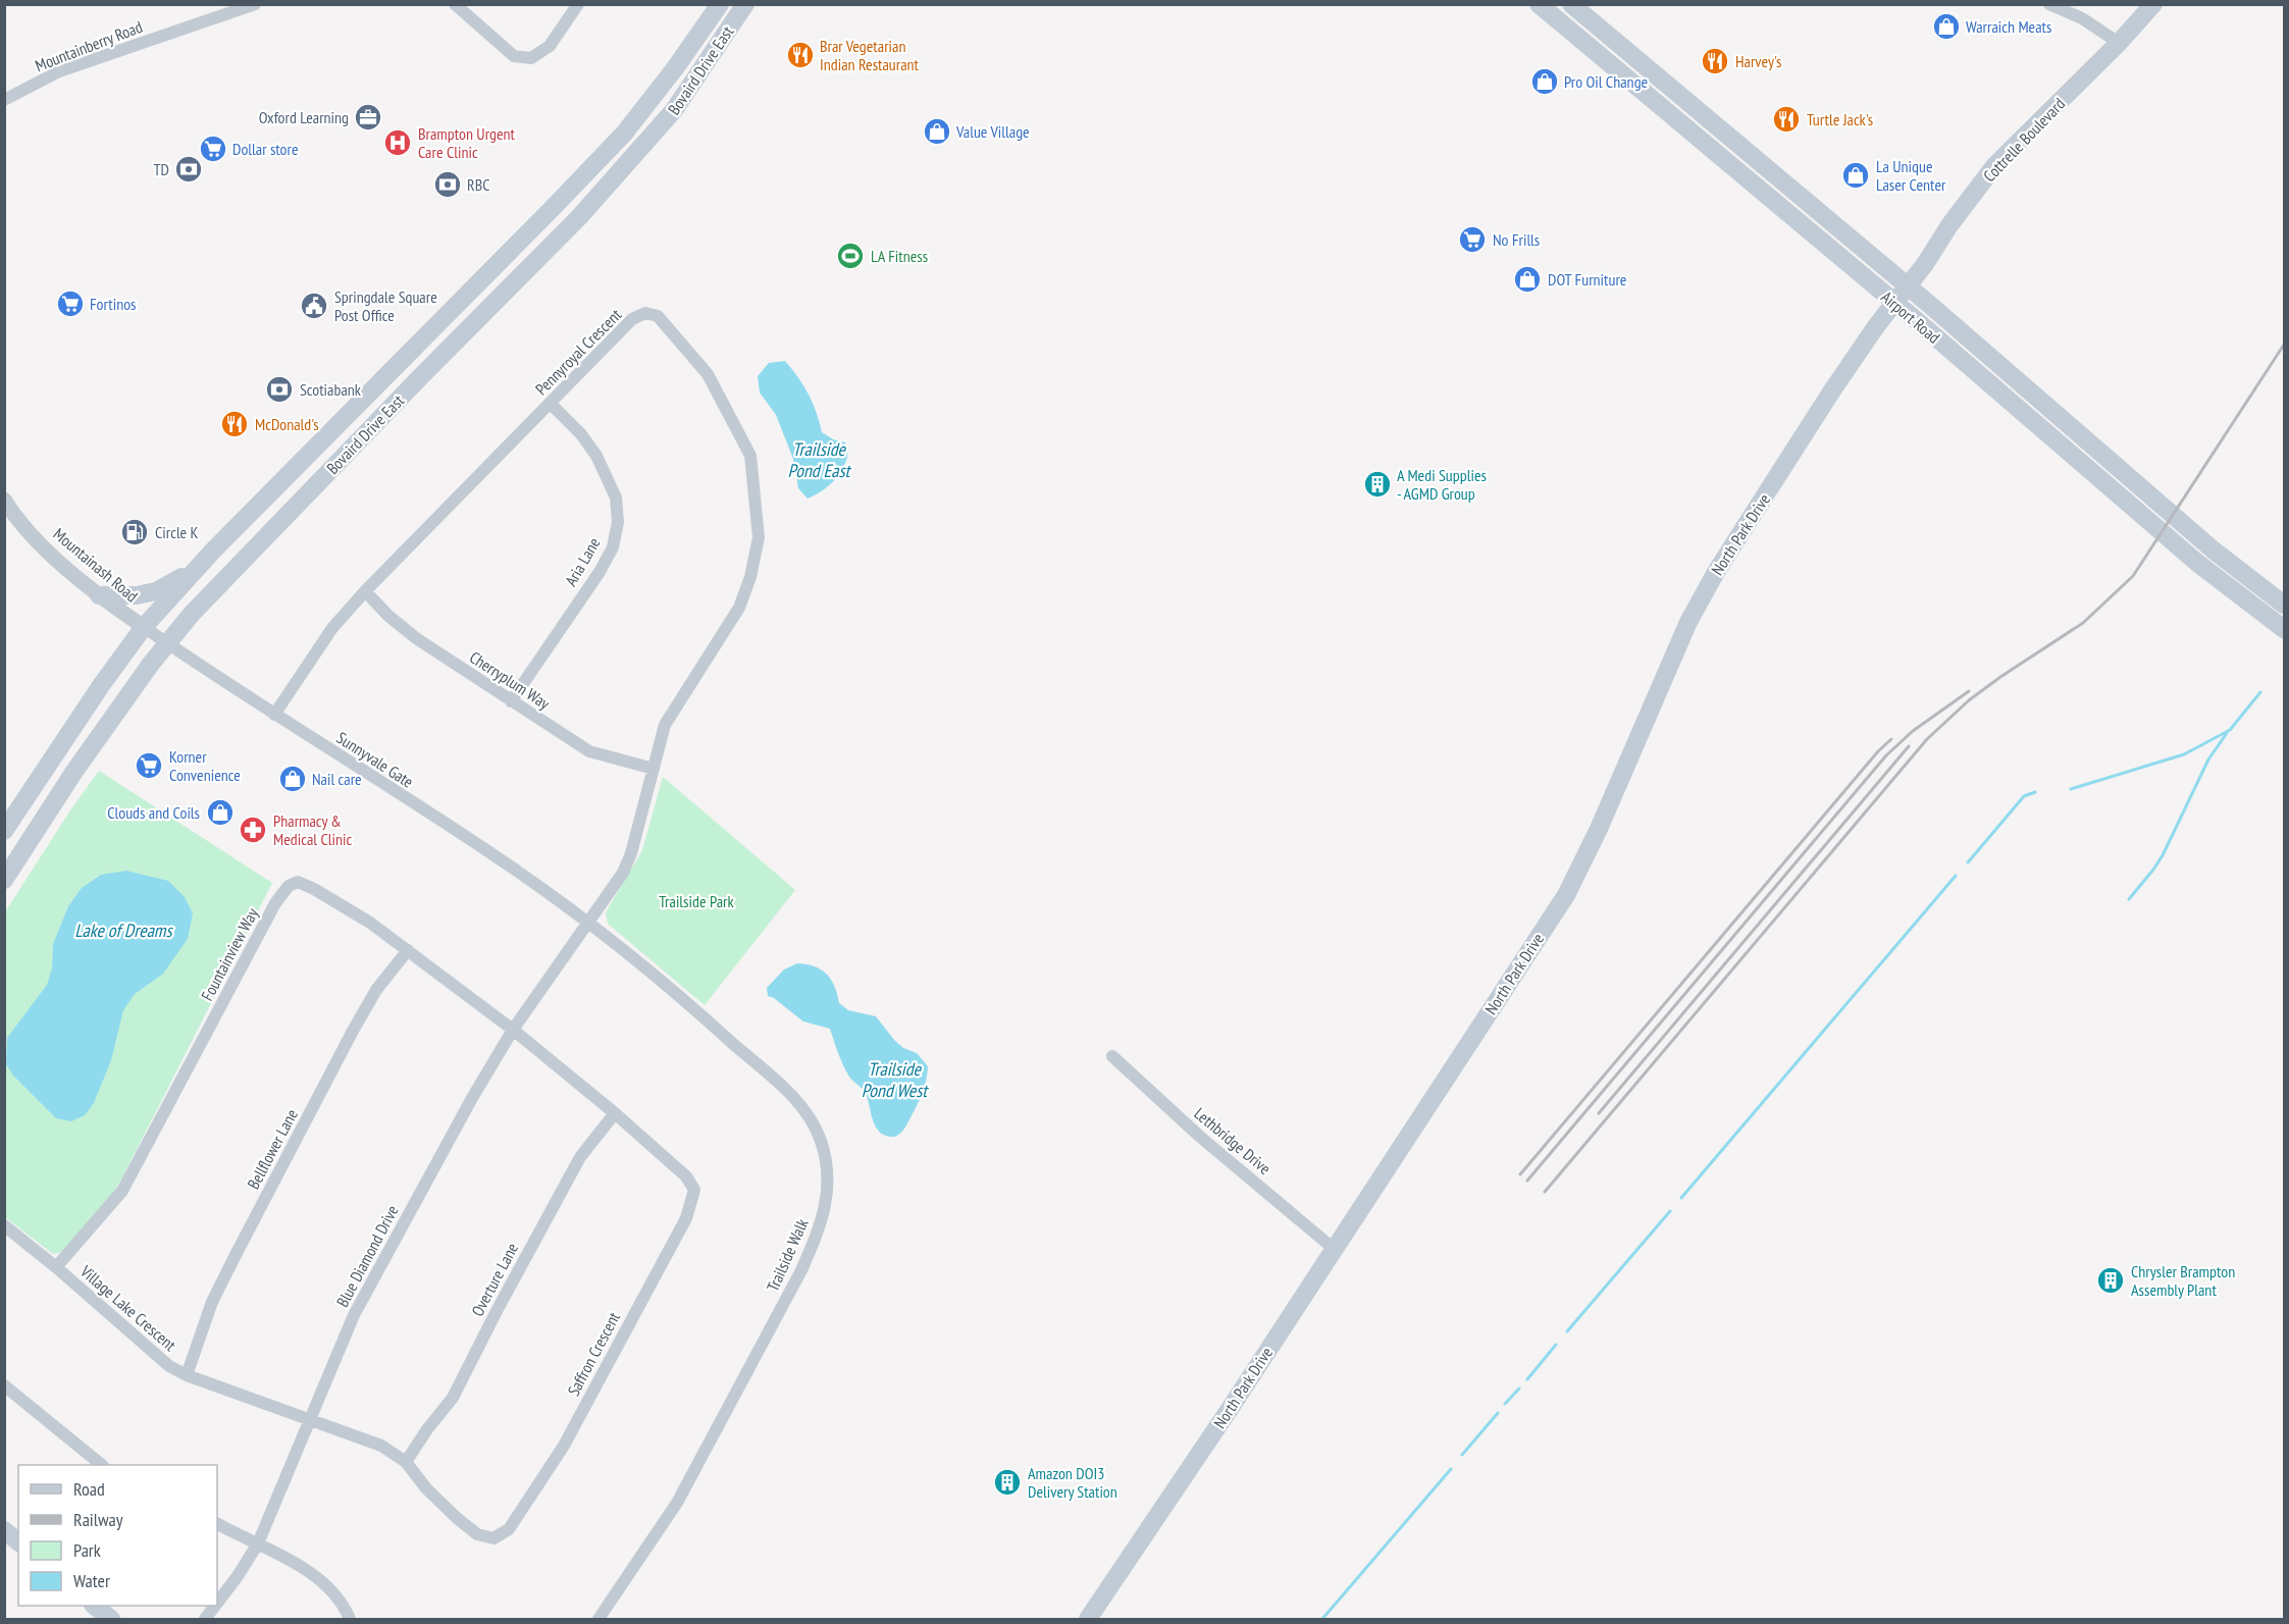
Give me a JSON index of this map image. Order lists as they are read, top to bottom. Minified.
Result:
{"streets":{"main road":["Bovaird Drive East","Cottrelle Boulevard","Airport Road","North Park Drive"],"street":["Mountainberry Road","Pennyroyal Crescent","Aria Lane","Mountainash Road","Cherryplum Way","Sunnyvale Gate","Fountainview Way","Lethbridge Drive","Bellflower Lane","Trailside Walk","Blue Diamond Drive","Overture Lane","Village Lake Crescent","Saffron Crescent"]},"crossings":[["Bovaird Drive East","Mountainash Road"],["Bovaird Drive East","Sunnyvale Gate"],["Cottrelle Boulevard","Airport Road"],["Cottrelle Boulevard","North Park Drive"],["Airport Road","North Park Drive"],["Pennyroyal Crescent","Aria Lane"],["Pennyroyal Crescent","Cherryplum Way"],["Pennyroyal Crescent","Sunnyvale Gate"],["Pennyroyal Crescent","Trailside Walk"],["Pennyroyal Crescent","Blue Diamond Drive"],["North Park Drive","Lethbridge Drive"],["Aria Lane","Cherryplum Way"],["Mountainash Road","Sunnyvale Gate"],["Sunnyvale Gate","Trailside Walk"],["Sunnyvale Gate","Blue Diamond Drive"],["Fountainview Way","Bellflower Lane"],["Fountainview Way","Blue Diamond Drive"],["Fountainview Way","Village Lake Crescent"],["Fountainview Way","Saffron Crescent"],["Bellflower Lane","Village Lake Crescent"],["Trailside Walk","Blue Diamond Drive"],["Blue Diamond Drive","Village Lake Crescent"],["Blue Diamond Drive","Saffron Crescent"],["Overture Lane","Saffron Crescent"],["Village Lake Crescent","Saffron Crescent"]],"water":["Trailside Pond East","Lake of Dreams","Trailside Pond West"],"parks":["Trailside Park"],"places":{"shop":["Warraich Meats","Pro Oil Change","Value Village","La Unique Laser Center","DOT Furniture","Nail care","Clouds and Coils"],"restaurant":["Brar Vegetarian Indian Restaurant","Harvey's","Turtle Jack's","McDonald's"],"office":["Oxford Learning"],"hospital":["Brampton Urgent Care Clinic"],"supermarket":["Dollar store","No Frills","Fortinos","Korner Convenience"],"bank":["TD","RBC","Scotiabank"],"sports":["LA Fitness"],"public building":["Springdale Square Post Office"],"building":["A Medi Supplies - AGMD Group","Chrysler Brampton Assembly Plant","Amazon DOI3 Delivery Station"],"fuel station":["Circle K"],"pharmacy":["Pharmacy & Medical Clinic"]},"legend":["Road","Railway","Park","Water"]}
